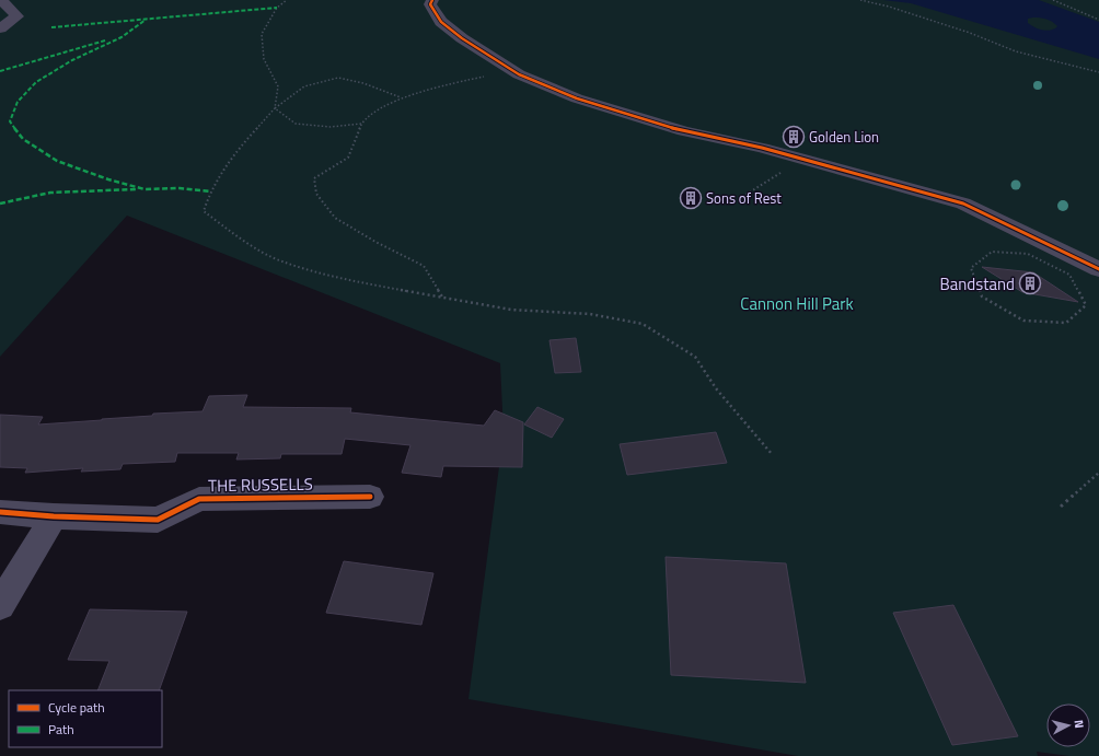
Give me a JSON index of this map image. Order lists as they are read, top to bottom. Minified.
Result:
{"streets":{"street":["THE RUSSELLS"]},"parks":["Cannon Hill Park"],"places":{"building":["Golden Lion","Sons of Rest","Bandstand"]},"legend":["Cycle path","Path"],"north":"right"}
